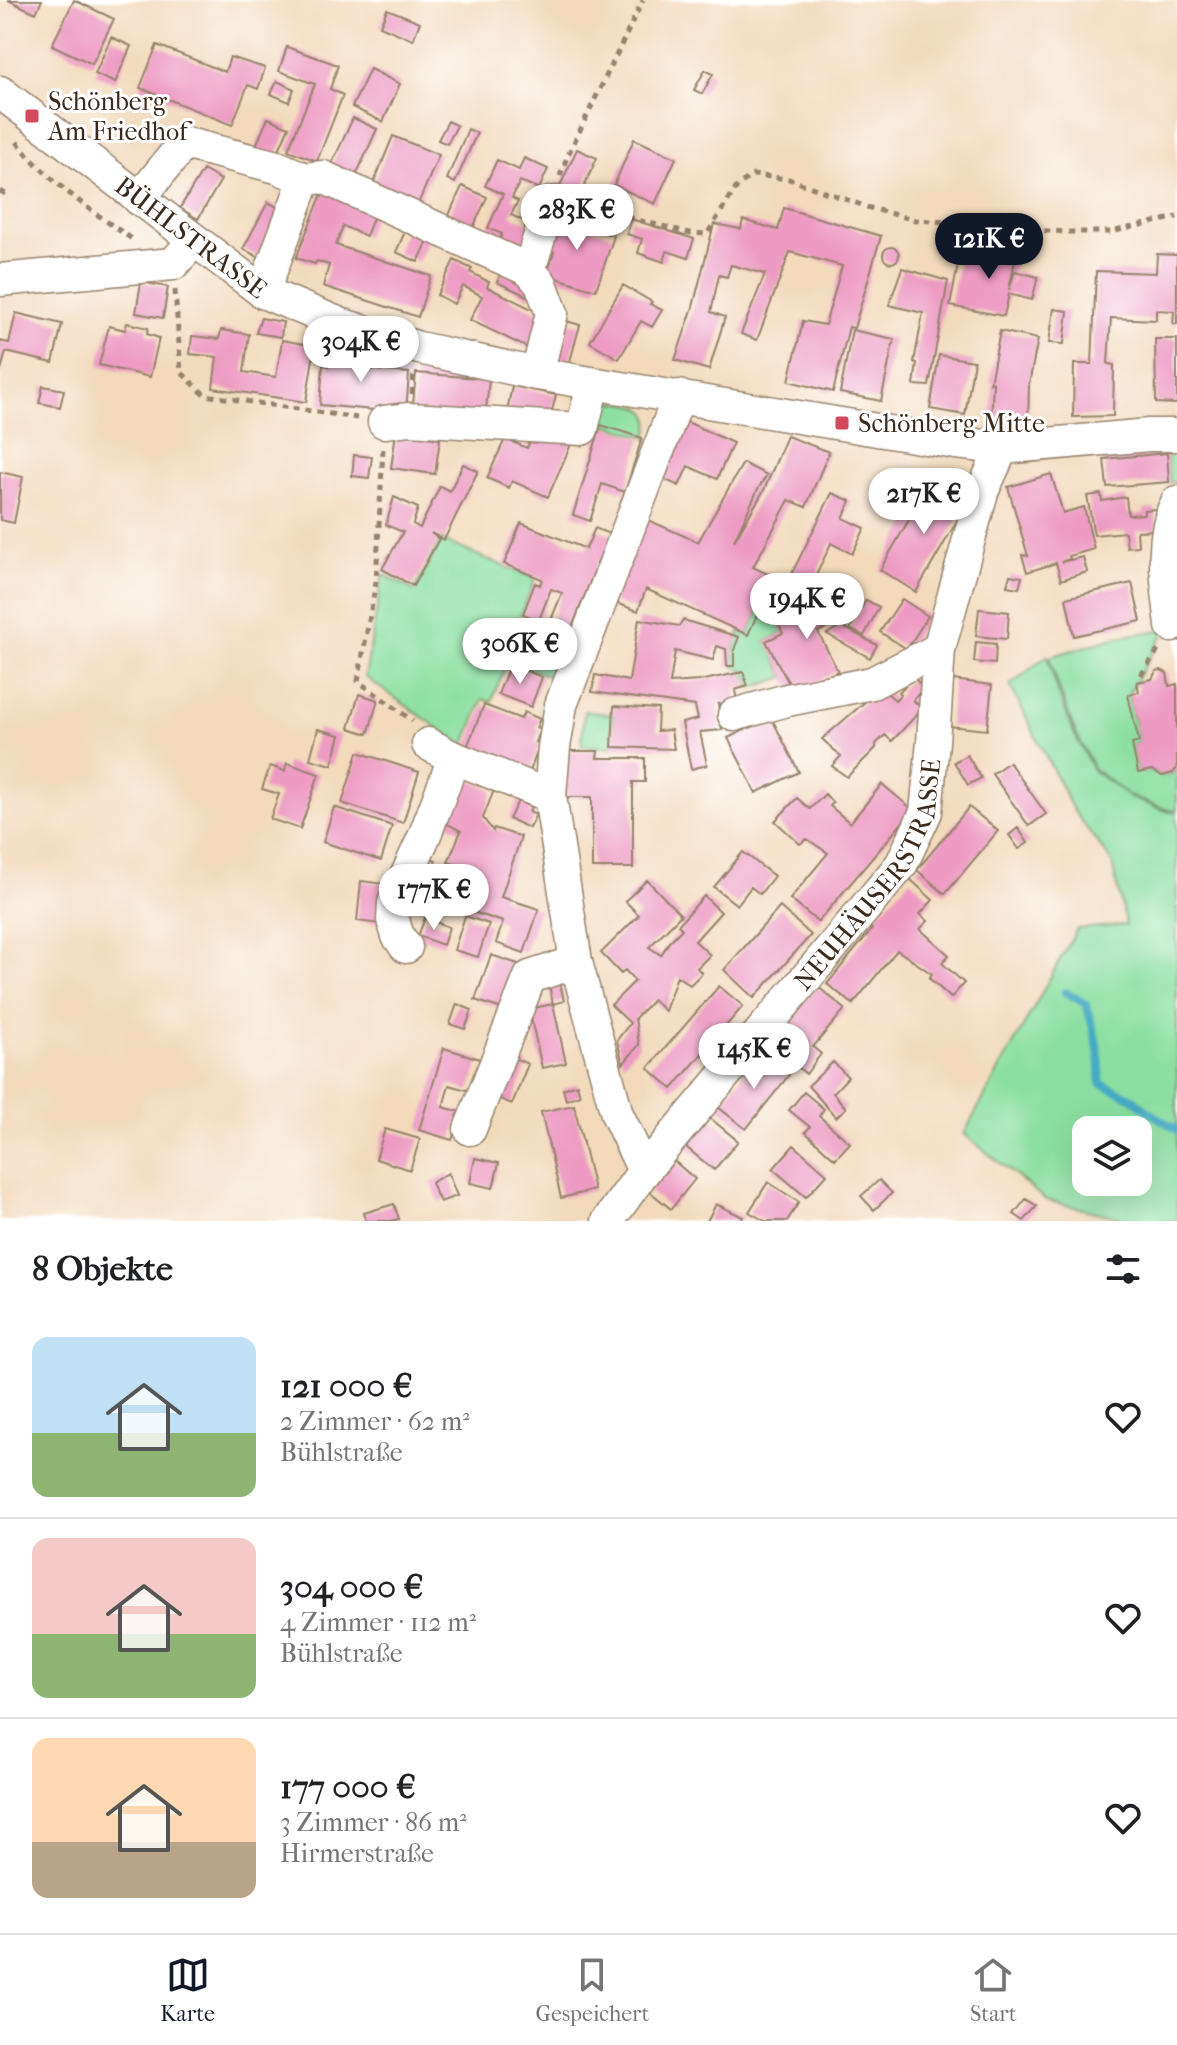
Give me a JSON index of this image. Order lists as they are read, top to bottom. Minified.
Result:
{"streets":{"street":["BÜHLSTRASSE","NEUHÄUSERSTRASSE"]},"crossings":[["BÜHLSTRASSE","NEUHÄUSERSTRASSE"]],"places":{"transit":["Schönberg Am Friedhof","Schönberg Mitte"]},"page":{"price":["283K €","121K €","304K €","217K €","194K €","306K €","177K €","145K €"],"heading":"8 Objekte","list":[{"name":"121 000 €","note":"2 Zimmer · 62 m² · Bühlstraße"},{"name":"304 000 €","note":"4 Zimmer · 112 m² · Bühlstraße"},{"name":"177 000 €","note":"3 Zimmer · 86 m² · Hirmerstraße"}],"tabs":["Karte","Gespeichert","Start"]}}
